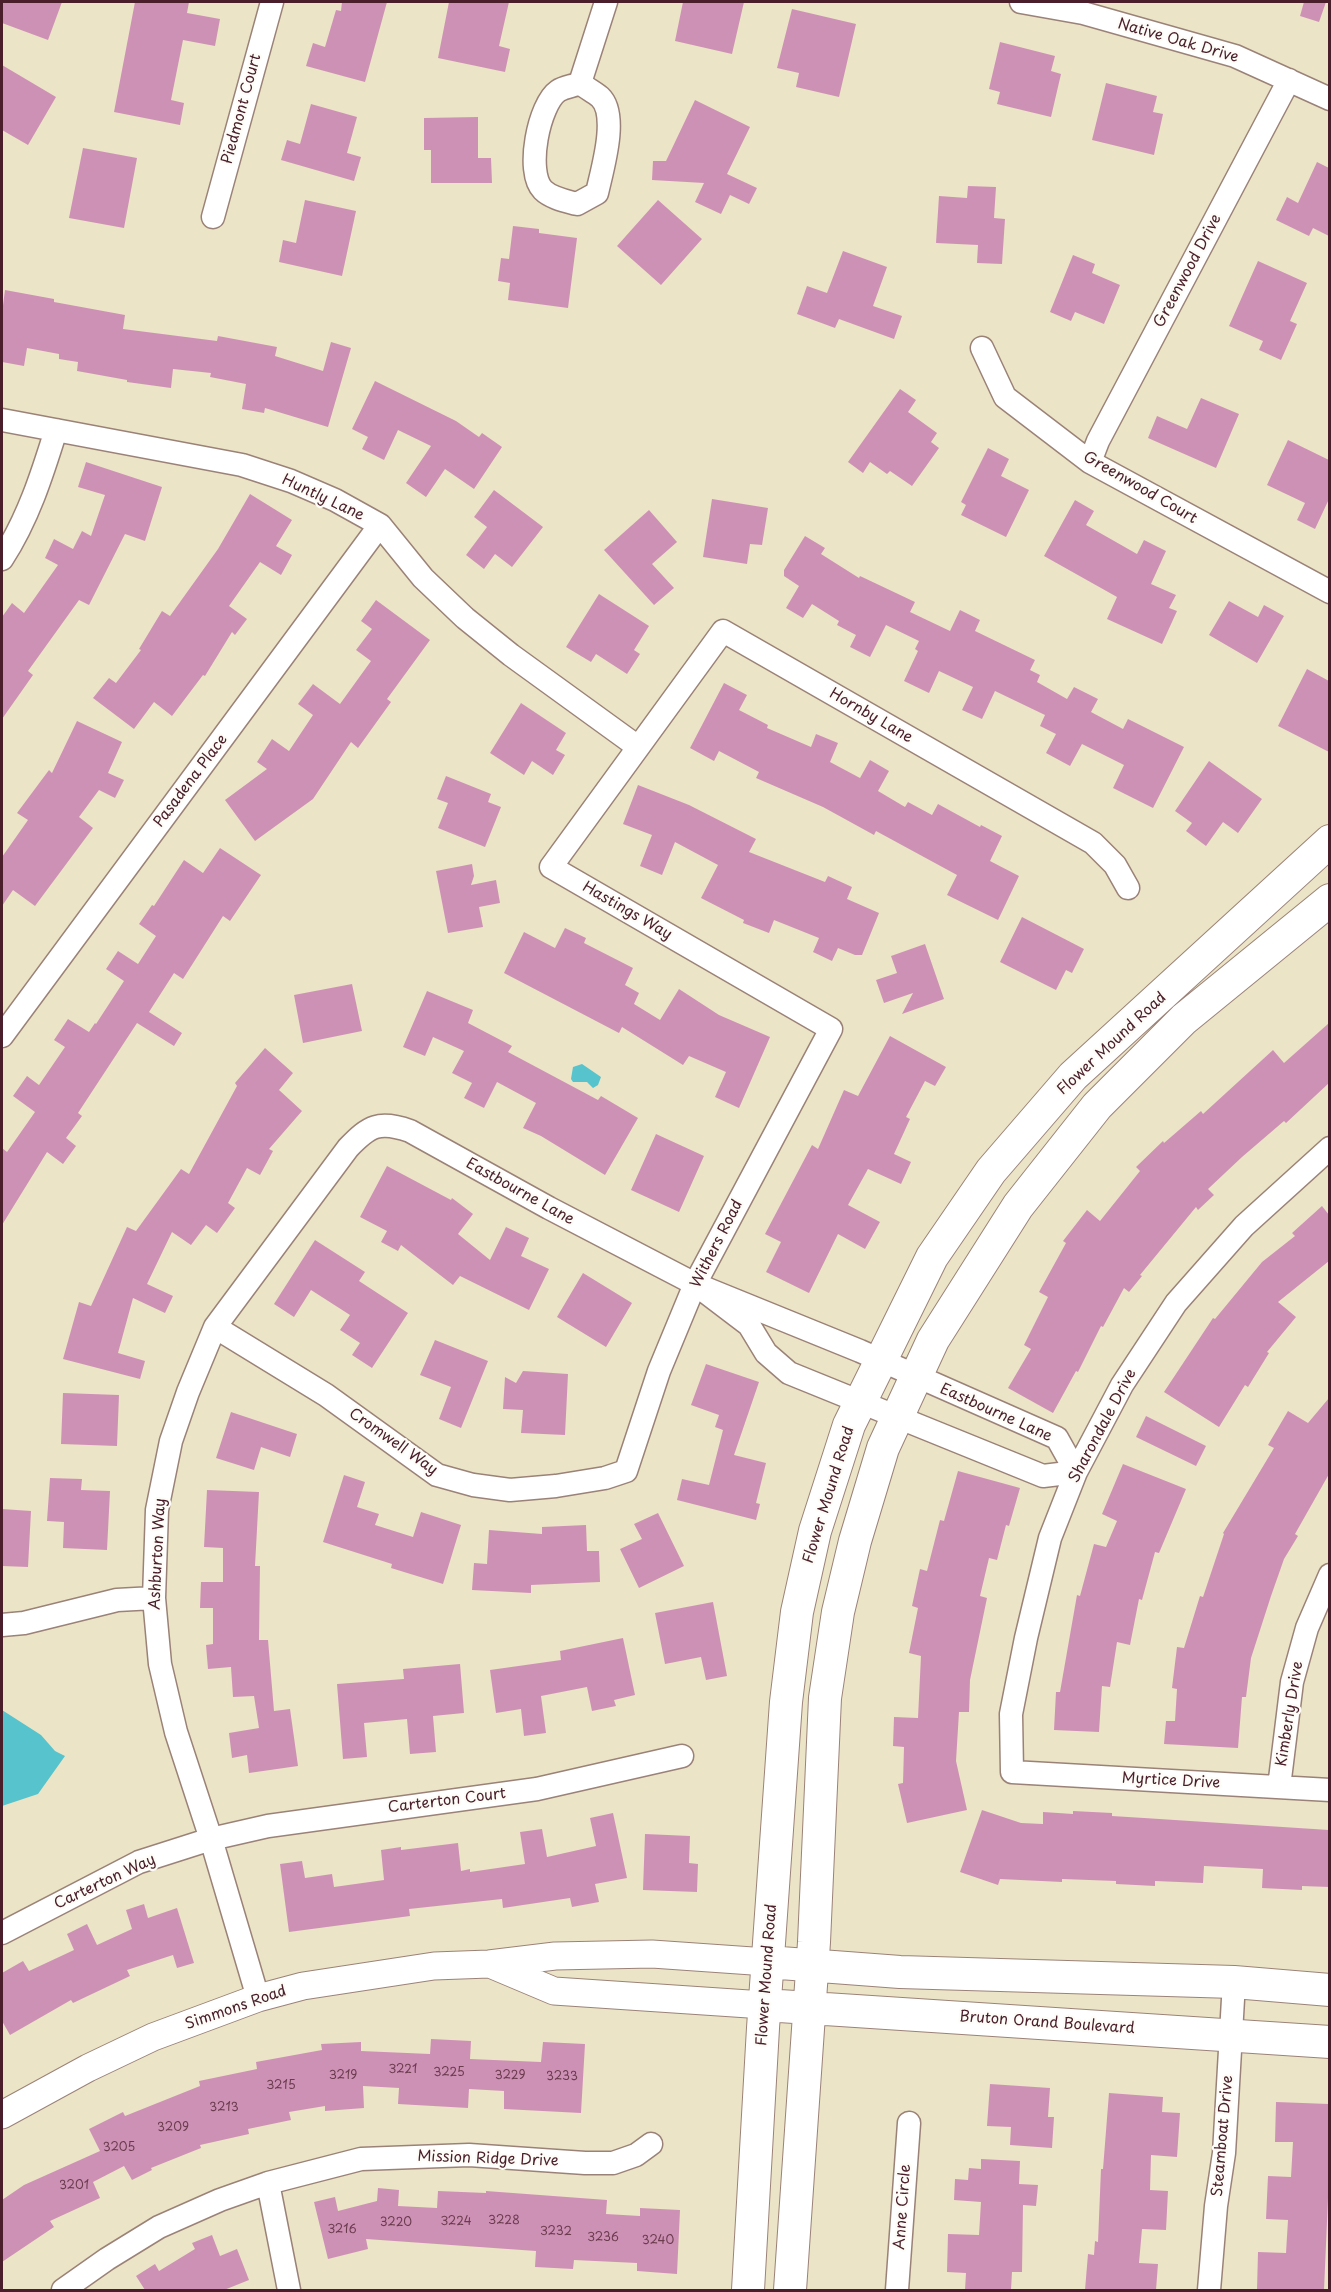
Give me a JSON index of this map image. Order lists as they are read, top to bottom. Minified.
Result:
{"streets":{"main road":["Flower Mound Road","Bruton Orand Boulevard"],"street":["Native Oak Drive","Piedmont Court","Greenwood Drive","Greenwood Court","Huntly Lane","Hornby Lane","Pasadena Place","Hastings Way","Eastbourne Lane","Withers Road","Sharondale Drive","Cromwell Way","Ashburton Way","Kimberly Drive","Myrtice Drive","Carterton Court","Carterton Way","Simmons Road","Steamboat Drive","Mission Ridge Drive","Anne Circle"]},"crossings":[["Native Oak Drive","Greenwood Drive"],["Greenwood Drive","Greenwood Court"],["Huntly Lane","Hornby Lane"],["Huntly Lane","Pasadena Place"],["Huntly Lane","Hastings Way"],["Hornby Lane","Hastings Way"],["Hastings Way","Withers Road"],["Flower Mound Road","Eastbourne Lane"],["Flower Mound Road","Simmons Road"],["Flower Mound Road","Bruton Orand Boulevard"],["Eastbourne Lane","Withers Road"],["Eastbourne Lane","Sharondale Drive"],["Eastbourne Lane","Ashburton Way"],["Withers Road","Cromwell Way"],["Sharondale Drive","Myrtice Drive"],["Cromwell Way","Ashburton Way"],["Ashburton Way","Carterton Court"],["Ashburton Way","Carterton Way"],["Ashburton Way","Simmons Road"],["Kimberly Drive","Myrtice Drive"],["Carterton Court","Carterton Way"],["Simmons Road","Bruton Orand Boulevard"],["Bruton Orand Boulevard","Steamboat Drive"]],"house_numbers":["3221","3225","3219","3229","3233","3215","3213","3209","3205","3201","3228","3224","3220","3216","3232","3236","3240"]}
